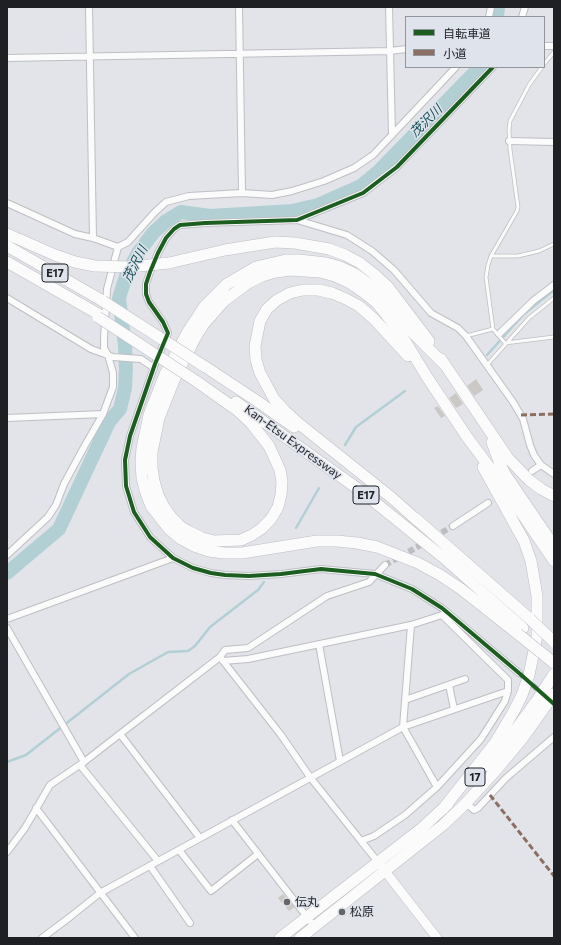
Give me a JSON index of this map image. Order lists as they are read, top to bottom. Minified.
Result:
{"streets":{"highway":["E17","Kan-Etsu Expressway","17"]},"water":["茂沢川"],"places":["伝丸","松原"],"legend":["自転車道","小道"]}
